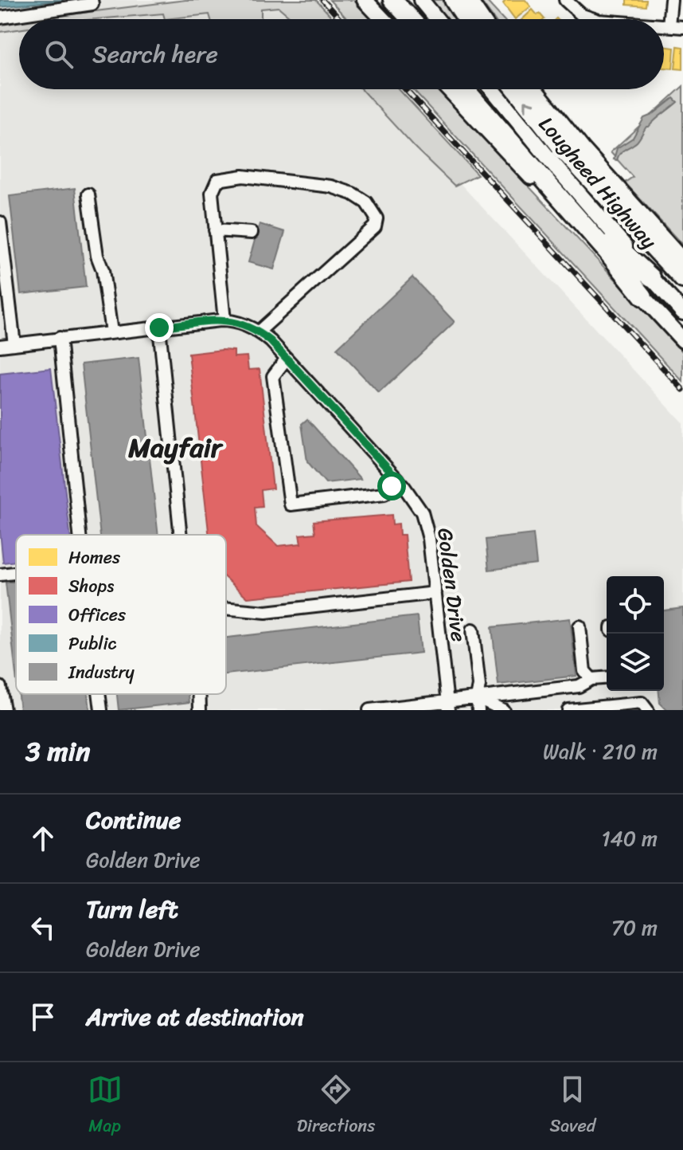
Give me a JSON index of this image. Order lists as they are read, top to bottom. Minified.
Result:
{"streets":{"main road":["Lougheed Highway"],"street":["Golden Drive"]},"districts":["Mayfair"],"legend":["Homes","Shops","Offices","Public","Industry"],"page":{"search":"Search here","heading":["3 min","Walk · 210 m"],"list":[["Continue","Golden Drive","140 m"],["Turn left","Golden Drive","70 m"],"Arrive at destination"],"nav":["Map","Directions","Saved"]}}
